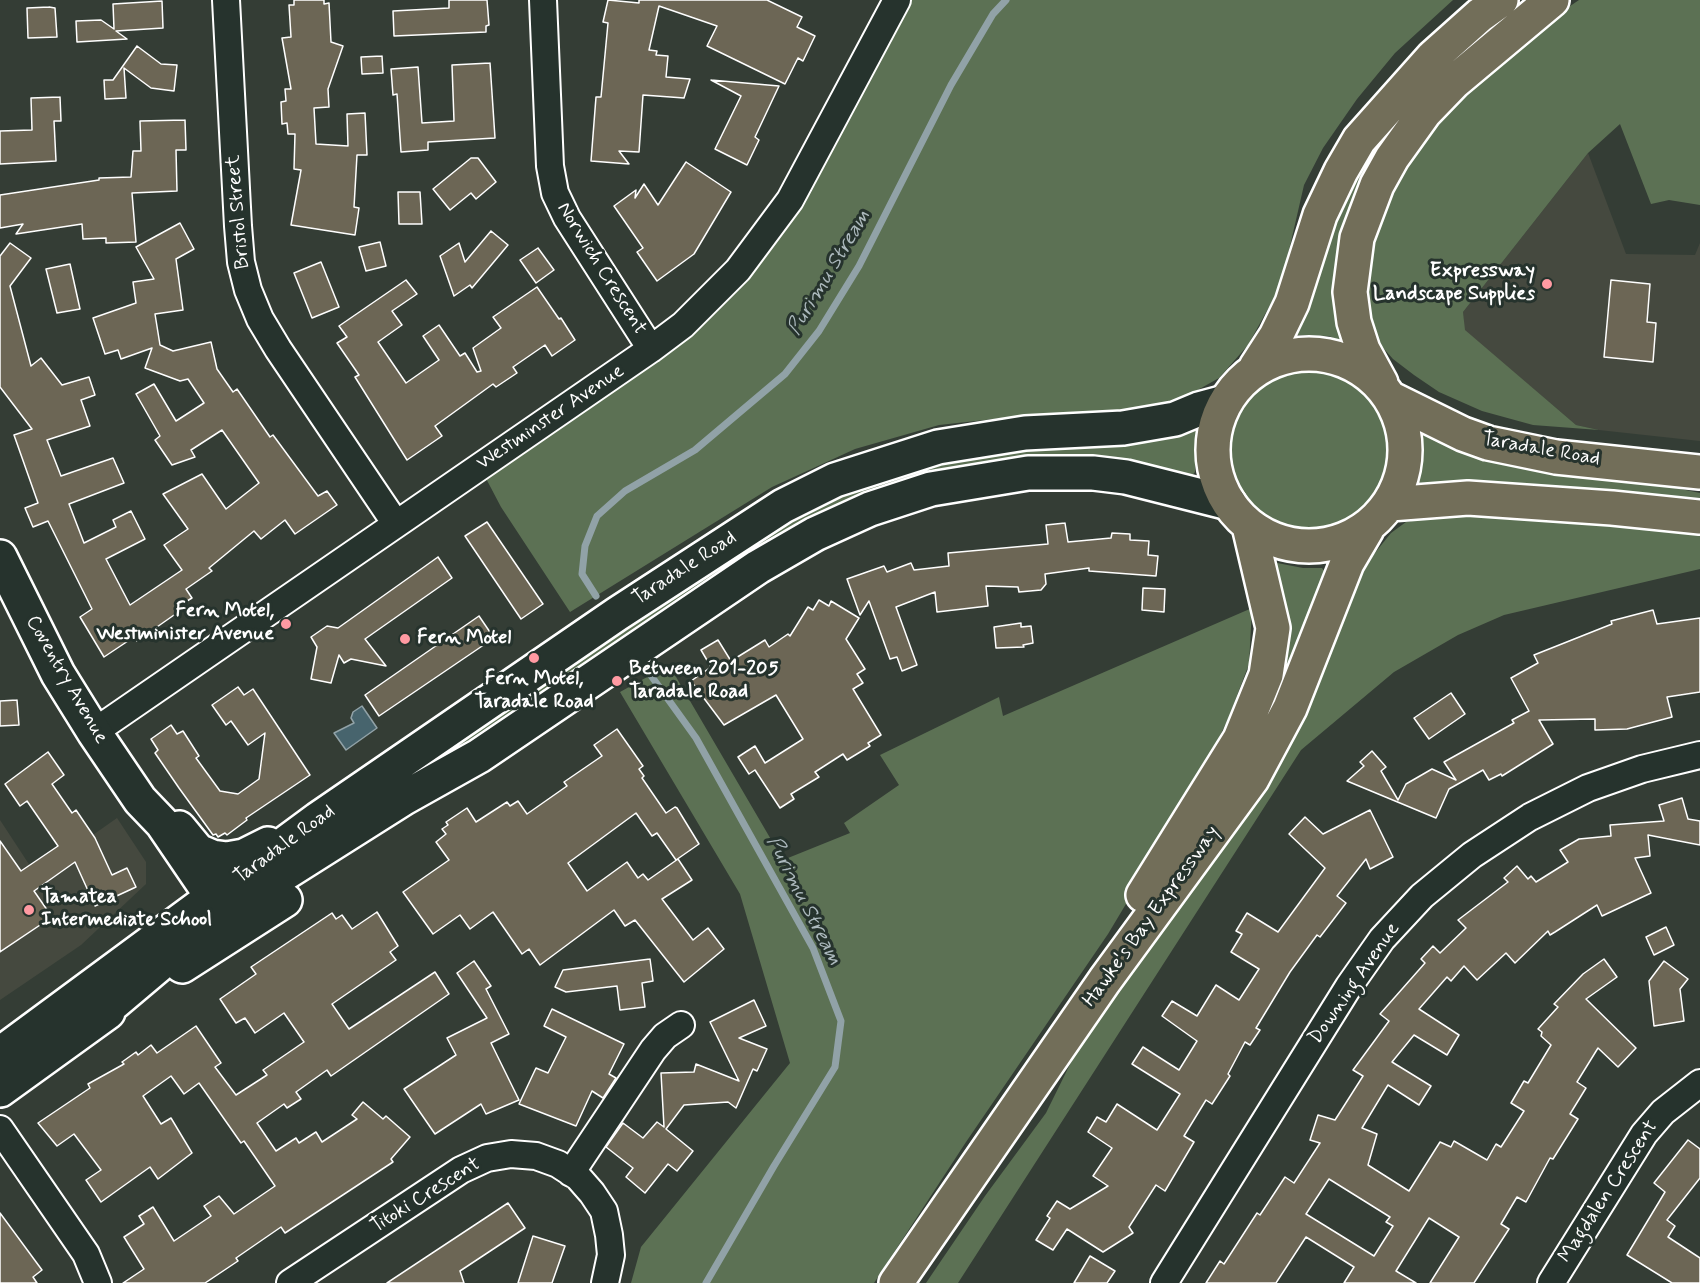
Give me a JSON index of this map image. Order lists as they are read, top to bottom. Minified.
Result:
{"streets":{"highway":["Taradale Road","Hawke's Bay Expressway"],"main road":["Coventry Avenue"],"street":["Bristol Street","Norwich Crescent","Westminster Avenue","Downing Avenue","Magdalen Crescent","Titoki Crescent"]},"crossings":[["Bristol Street","Westminster Avenue"],["Norwich Crescent","Westminster Avenue"],["Westminster Avenue","Coventry Avenue"],["Taradale Road","Coventry Avenue"],["Taradale Road","Hawke's Bay Expressway"]],"water":["Purimu Stream"],"places":["Expressway Landscape Supplies","Fern Motel, Westminister Avenue","Fern Motel","Fern Motel, Taradale Road","Between 201-205 Taradale Road","Tamatea Intermediate School"]}
